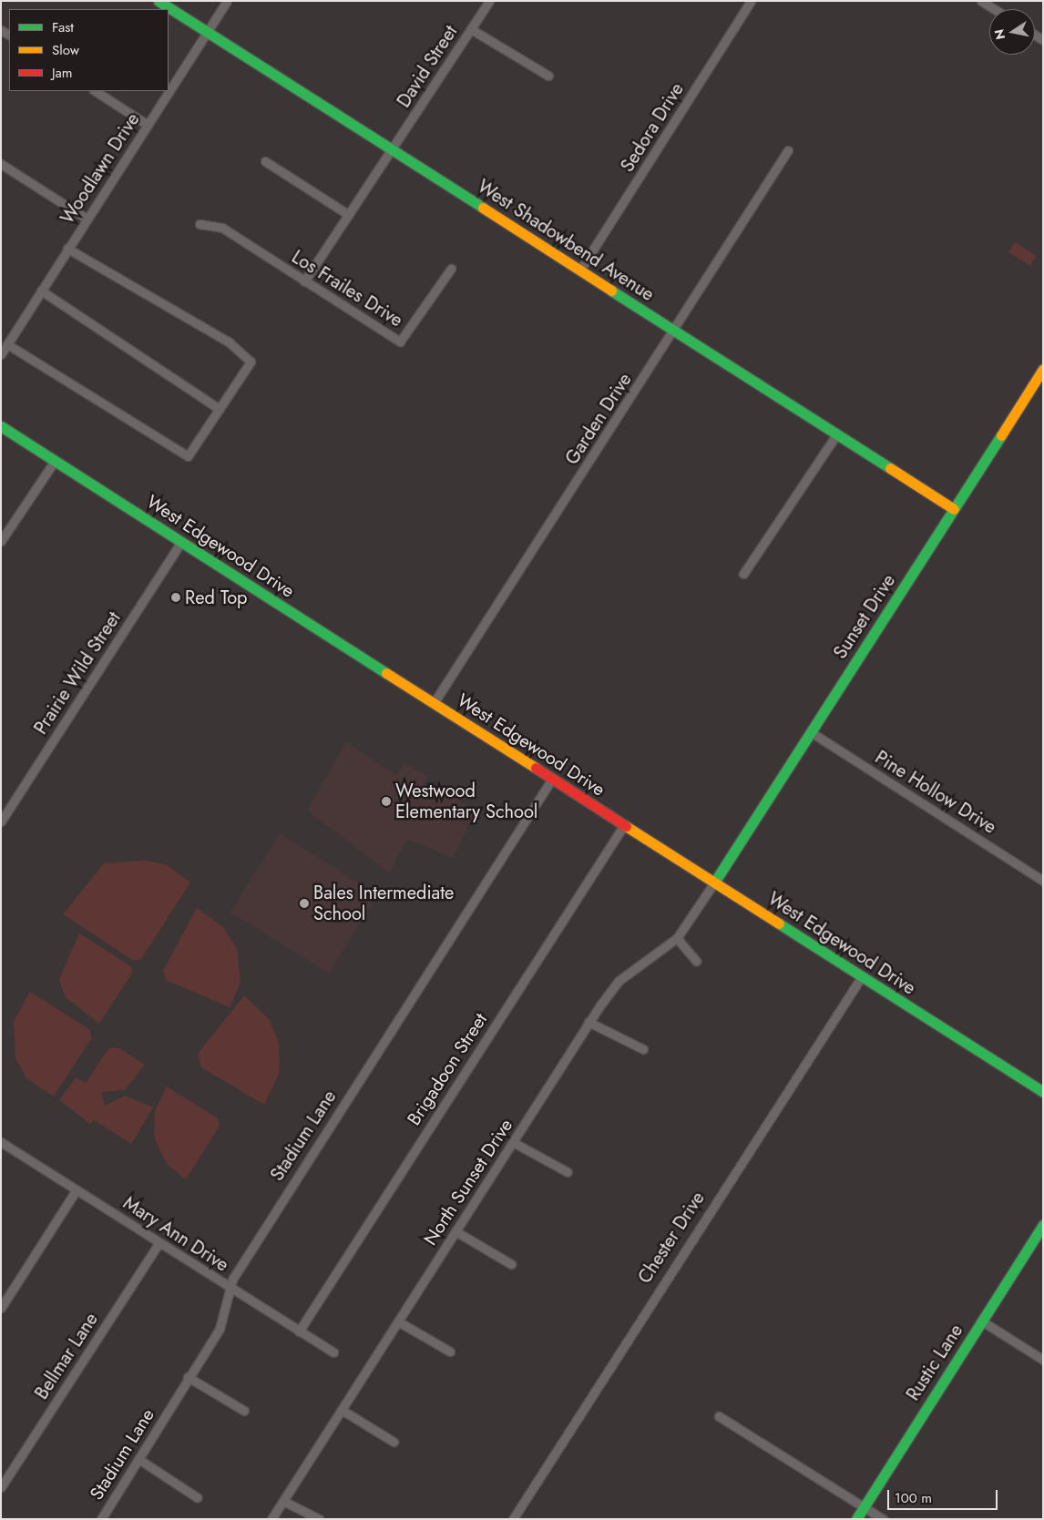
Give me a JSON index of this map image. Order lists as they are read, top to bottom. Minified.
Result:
{"streets":{"street":["David Street","Sedora Drive","Woodlawn Drive","West Shadowbend Avenue","Los Frailes Drive","Garden Drive","West Edgewood Drive","Sunset Drive","Prairie Wild Street","Pine Hollow Drive","Brigadoon Street","Stadium Lane","North Sunset Drive","Mary Ann Drive","Chester Drive","Bellmar Lane","Rustic Lane"]},"crossings":[["David Street","West Shadowbend Avenue"],["David Street","Los Frailes Drive"],["Sedora Drive","West Shadowbend Avenue"],["Woodlawn Drive","West Shadowbend Avenue"],["West Shadowbend Avenue","Garden Drive"],["West Shadowbend Avenue","Sunset Drive"],["Garden Drive","West Edgewood Drive"],["West Edgewood Drive","Sunset Drive"],["West Edgewood Drive","Prairie Wild Street"],["West Edgewood Drive","Brigadoon Street"],["West Edgewood Drive","Stadium Lane"],["West Edgewood Drive","North Sunset Drive"],["West Edgewood Drive","Chester Drive"],["Sunset Drive","Pine Hollow Drive"],["Sunset Drive","North Sunset Drive"],["Brigadoon Street","Mary Ann Drive"],["Stadium Lane","Mary Ann Drive"],["Mary Ann Drive","Bellmar Lane"]],"places":["Red Top","Westwood Elementary School","Bales Intermediate School"],"legend":["Fast","Slow","Jam"],"scale_bar":"100 m","north":"left"}
